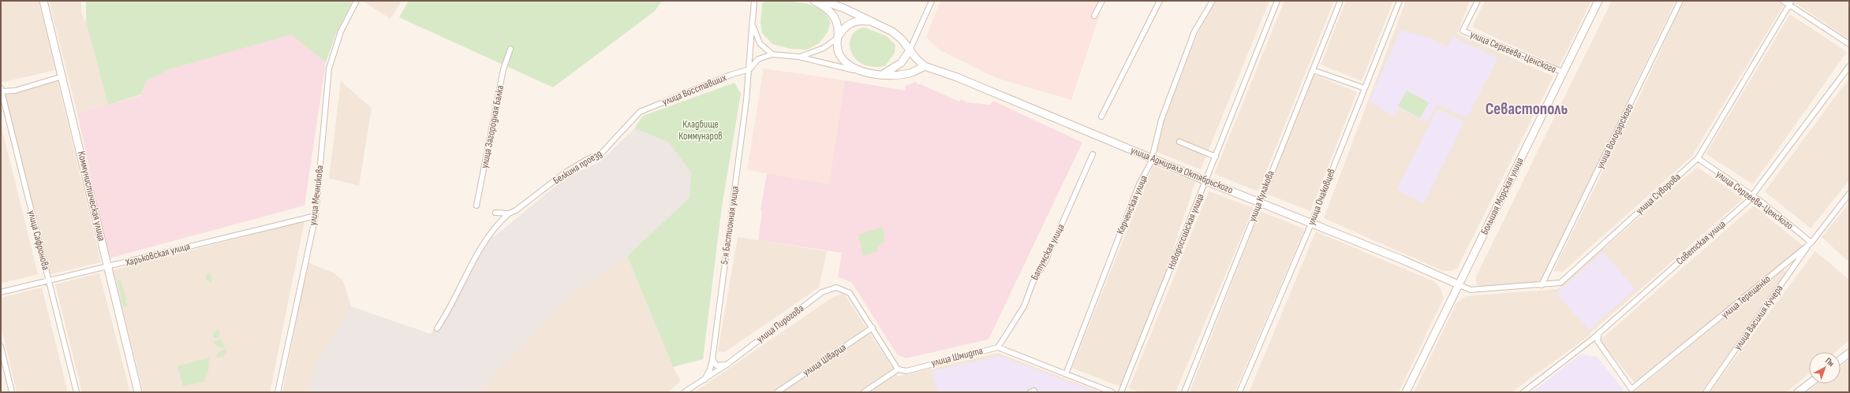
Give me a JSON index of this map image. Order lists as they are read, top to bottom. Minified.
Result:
{"streets":{"main road":["улица Адмирала Октябрьского","Коммунистическая улица","Большая Морская улица"],"street":["улица Сергеева-Ценского","улица Восставших","улица Загородная Балка","улица Володарского","Белкина проезд","улица Суворова","улица Мечникова","улица Кулакова","улица Очаковцев","Керченская улица","5-я Бастионная улица","Новороссийская улица","улица Сафронова","Советская улица","Батумская улица","Харьковская улица","улица Терещенко","улица Василия Кучера","улица Пирогова","улица Шмидта","улица Шварца"]},"crossings":[["улица Сергеева-Ценского","улица Суворова"],["улица Сергеева-Ценского","Большая Морская улица"],["улица Сергеева-Ценского","Советская улица"],["улица Сергеева-Ценского","улица Терещенко"],["улица Сергеева-Ценского","улица Василия Кучера"],["улица Восставших","Белкина проезд"],["улица Восставших","5-я Бастионная улица"],["улица Володарского","улица Суворова"],["улица Адмирала Октябрьского","улица Суворова"],["улица Адмирала Октябрьского","улица Кулакова"],["улица Адмирала Октябрьского","Большая Морская улица"],["улица Адмирала Октябрьского","улица Очаковцев"],["улица Адмирала Октябрьского","Керченская улица"],["улица Адмирала Октябрьского","Новороссийская улица"],["улица Суворова","Большая Морская улица"],["улица Мечникова","Харьковская улица"],["Коммунистическая улица","Харьковская улица"],["5-я Бастионная улица","улица Пирогова"],["улица Сафронова","Харьковская улица"],["Советская улица","улица Терещенко"],["Батумская улица","улица Шмидта"],["улица Терещенко","улица Василия Кучера"],["улица Пирогова","улица Шварца"]],"districts":["Севастополь"],"parks":["Кладбище Коммунаров"],"north":"top right"}
